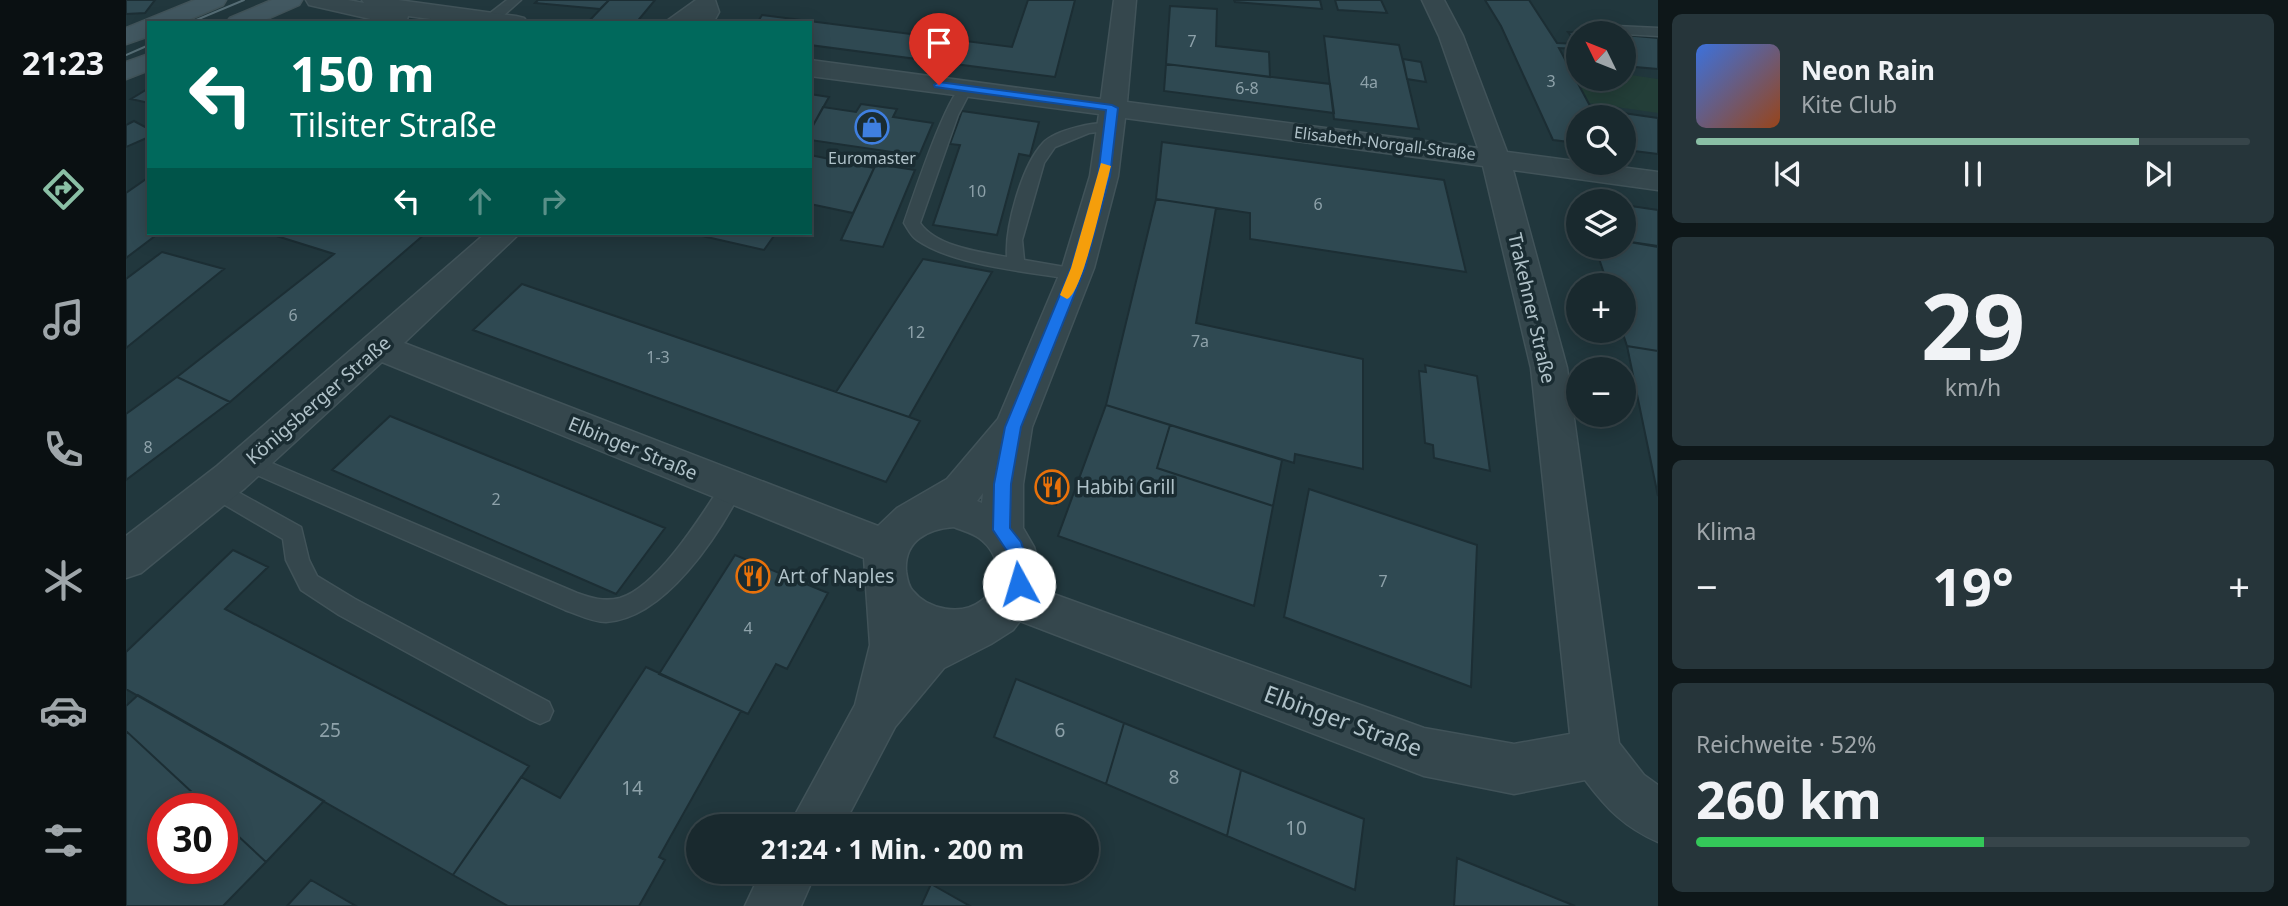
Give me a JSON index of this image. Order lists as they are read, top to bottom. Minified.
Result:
{"streets":{"street":["Elisabeth-Norgall-Straße","Trakehner Straße","Königsberger Straße","Elbinger Straße"]},"crossings":[["Elisabeth-Norgall-Straße","Trakehner Straße"],["Trakehner Straße","Elbinger Straße"],["Königsberger Straße","Elbinger Straße"]],"places":{"shop":["Euromaster"],"restaurant":["Habibi Grill","Art of Naples"]},"house_numbers":["7","3","4a","6-8","10","6","6","12","7a","1-3","8","2","7","4","25","6","8","14","10"],"north":"top left","page":{"tabs":"21:23","map_buttons":["+","−"],"turn":["150 m","Tilsiter Straße"],"song":["Neon Rain","Kite Club"],"tile":[["29","km/h"],"Klima",["Reichweite · 52%","260 km"]],"heat":["−","19°","+"],"limit":"30","trip":"21:24 · 1 Min. · 200 m"}}
